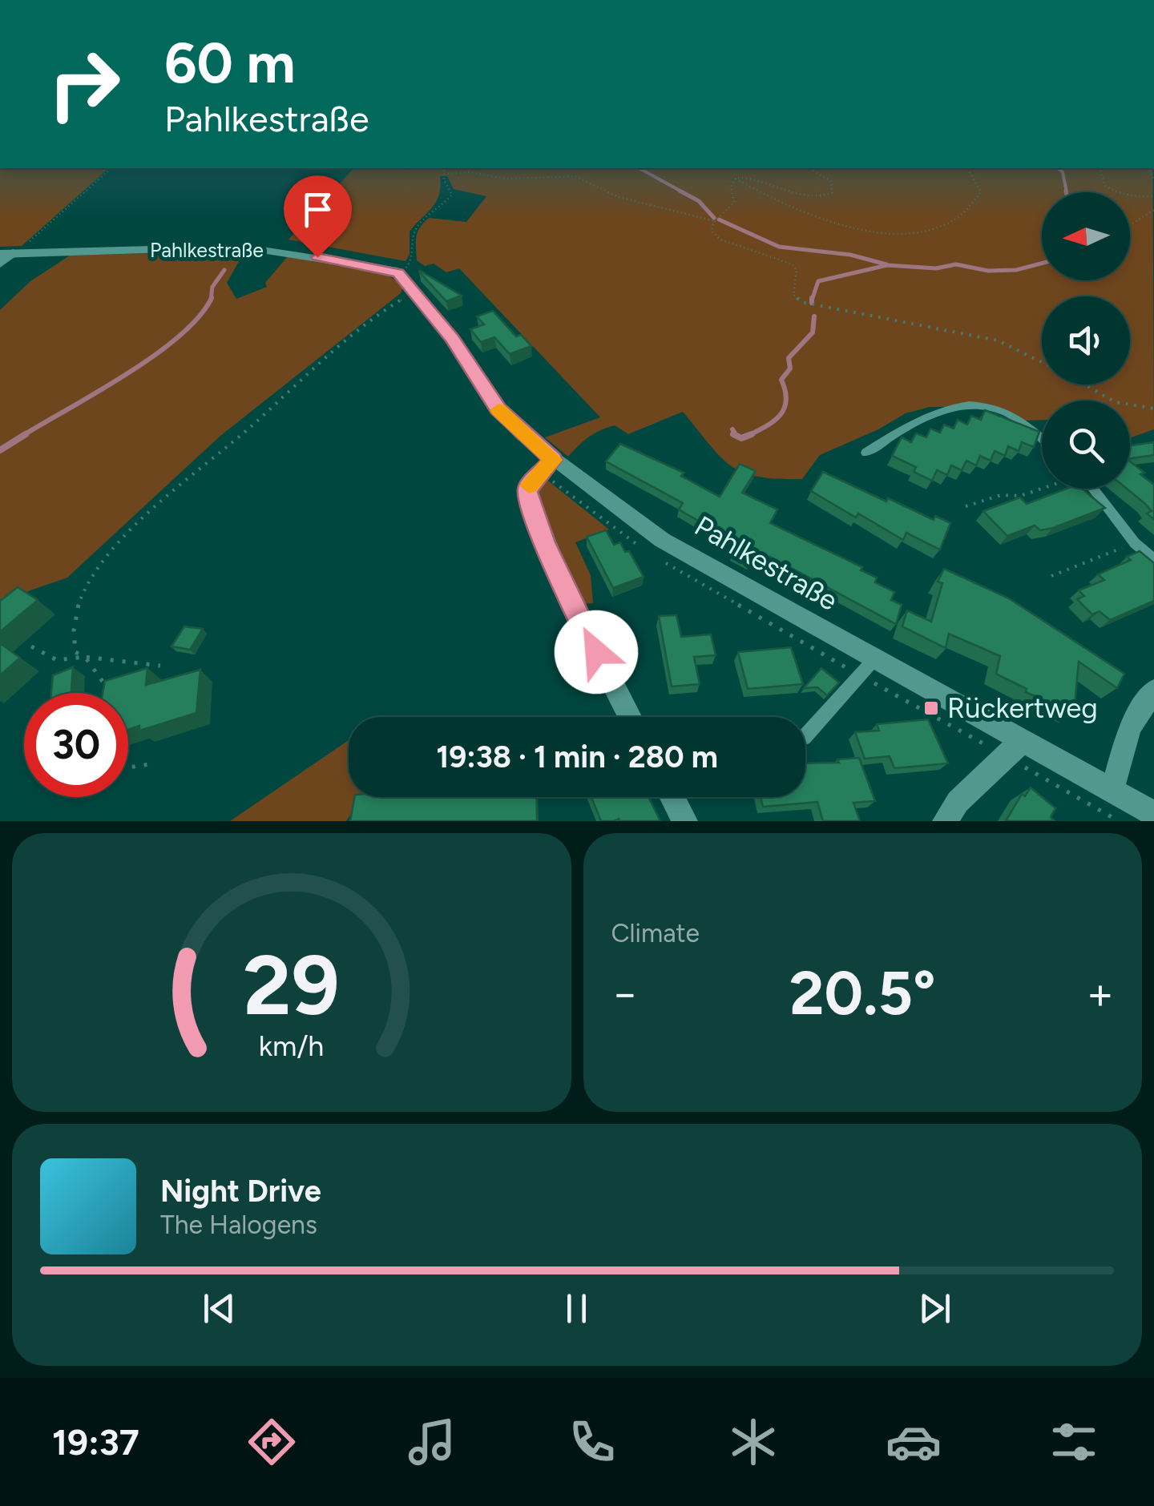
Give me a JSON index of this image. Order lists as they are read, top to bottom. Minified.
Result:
{"streets":{"street":["Pahlkestraße"]},"places":{"transit":["Rückertweg"]},"north":"left","page":{"turn":["60 m","Pahlkestraße"],"limit":"30","trip":"19:38 · 1 min · 280 m","tile":"Climate","heat":["−","20.5°","+"],"song":["Night Drive","The Halogens"],"tabs":"19:37","gauge":["29","km/h"]}}
